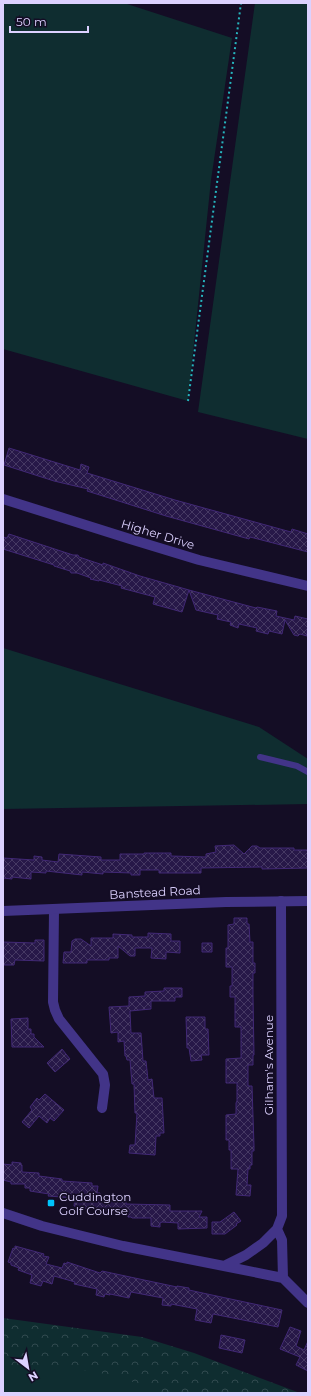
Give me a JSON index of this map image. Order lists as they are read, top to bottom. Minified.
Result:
{"streets":{"street":["Higher Drive","Banstead Road","Gilham's Avenue"]},"crossings":[["Banstead Road","Gilham's Avenue"]],"places":{"transit":["Cuddington Golf Course"]},"scale_bar":"50 m","north":"bottom right"}
